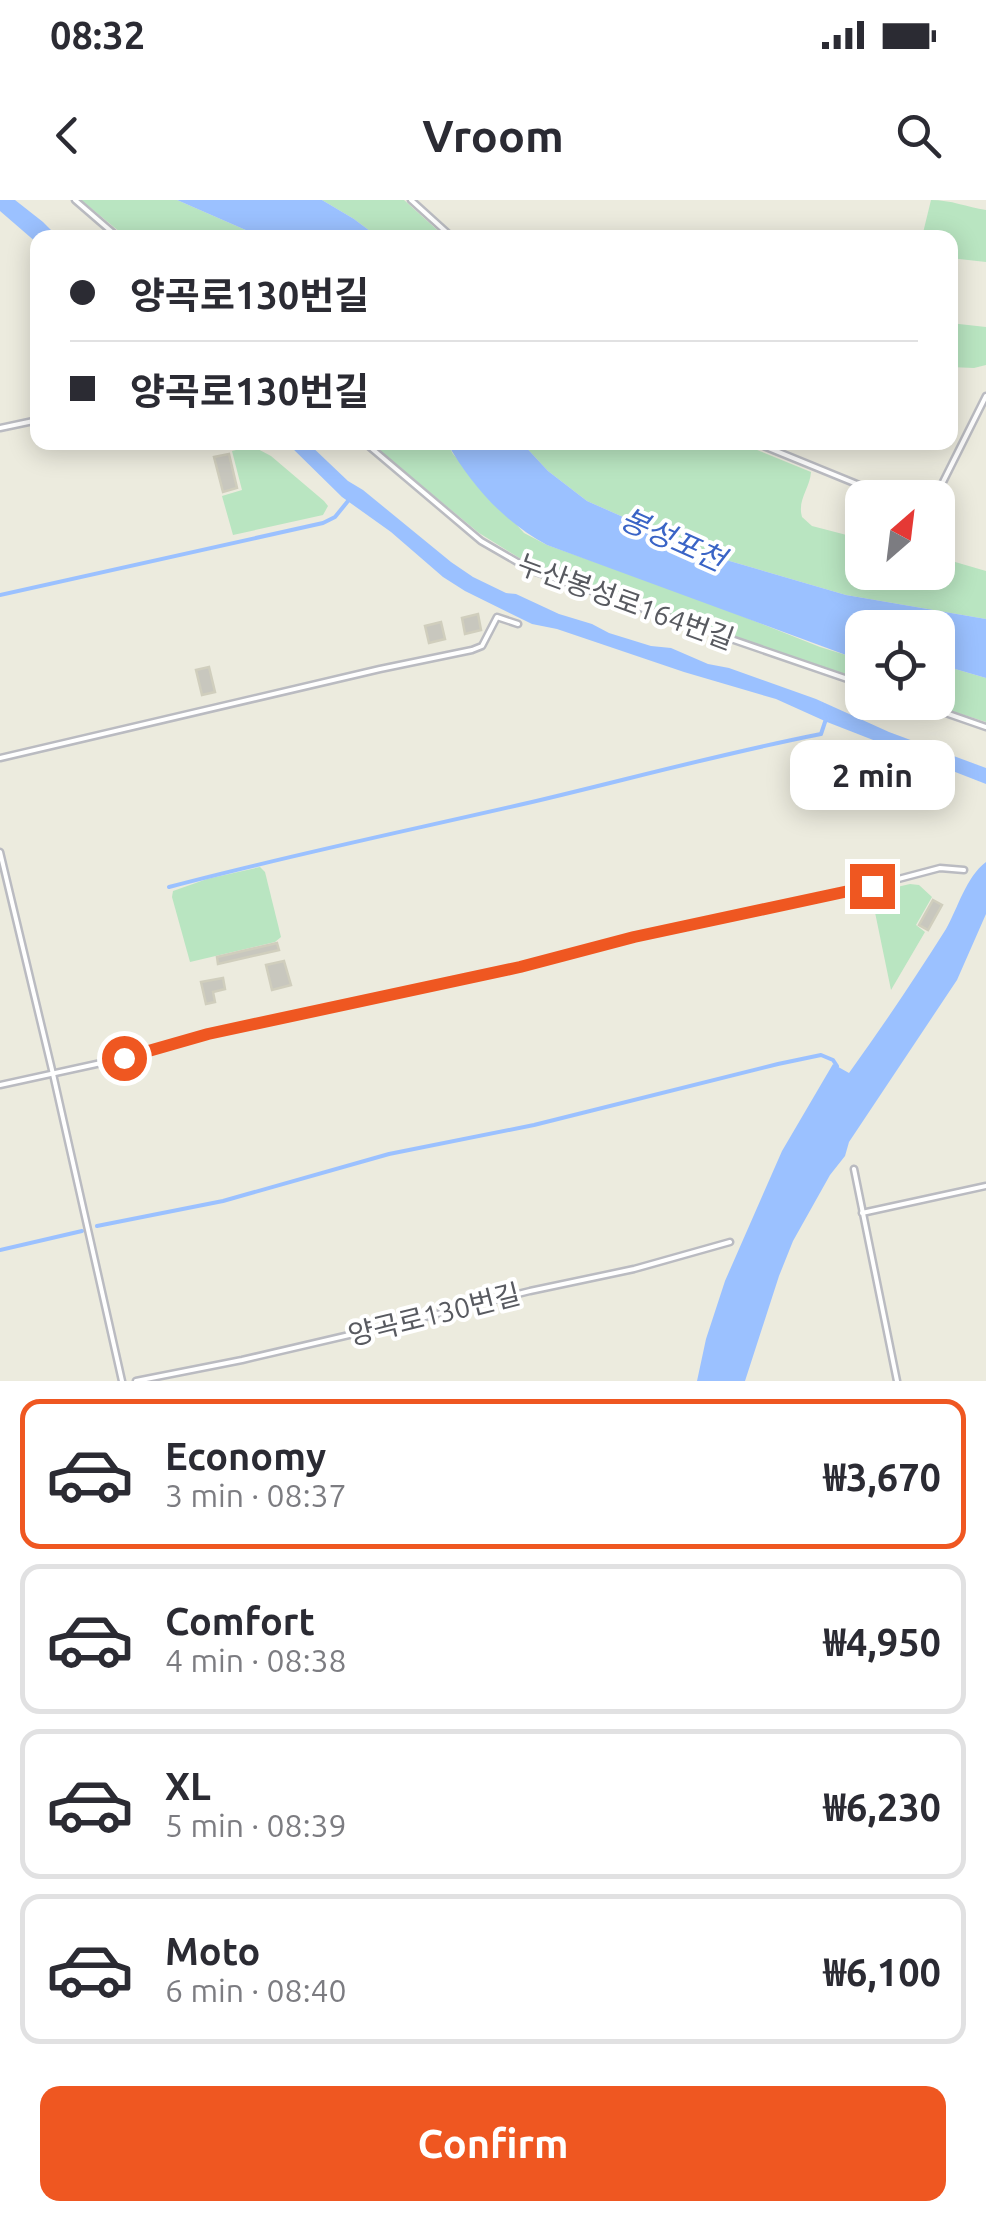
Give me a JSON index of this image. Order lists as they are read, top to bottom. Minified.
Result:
{"streets":{"lane":["누산봉성로164번길","양곡로130번길"]},"water":["봉성포천"],"north":"top right","page":{"status":"08:32","header":"Vroom","banner":["양곡로130번길","양곡로130번길"],"bubble":"2 min","list":[{"name":"Economy","note":"3 min · 08:37","value":"₩3,670"},{"name":"Comfort","note":"4 min · 08:38","value":"₩4,950"},{"name":"XL","note":"5 min · 08:39","value":"₩6,230"},{"name":"Moto","note":"6 min · 08:40","value":"₩6,100"}],"buttons":"Confirm"}}
